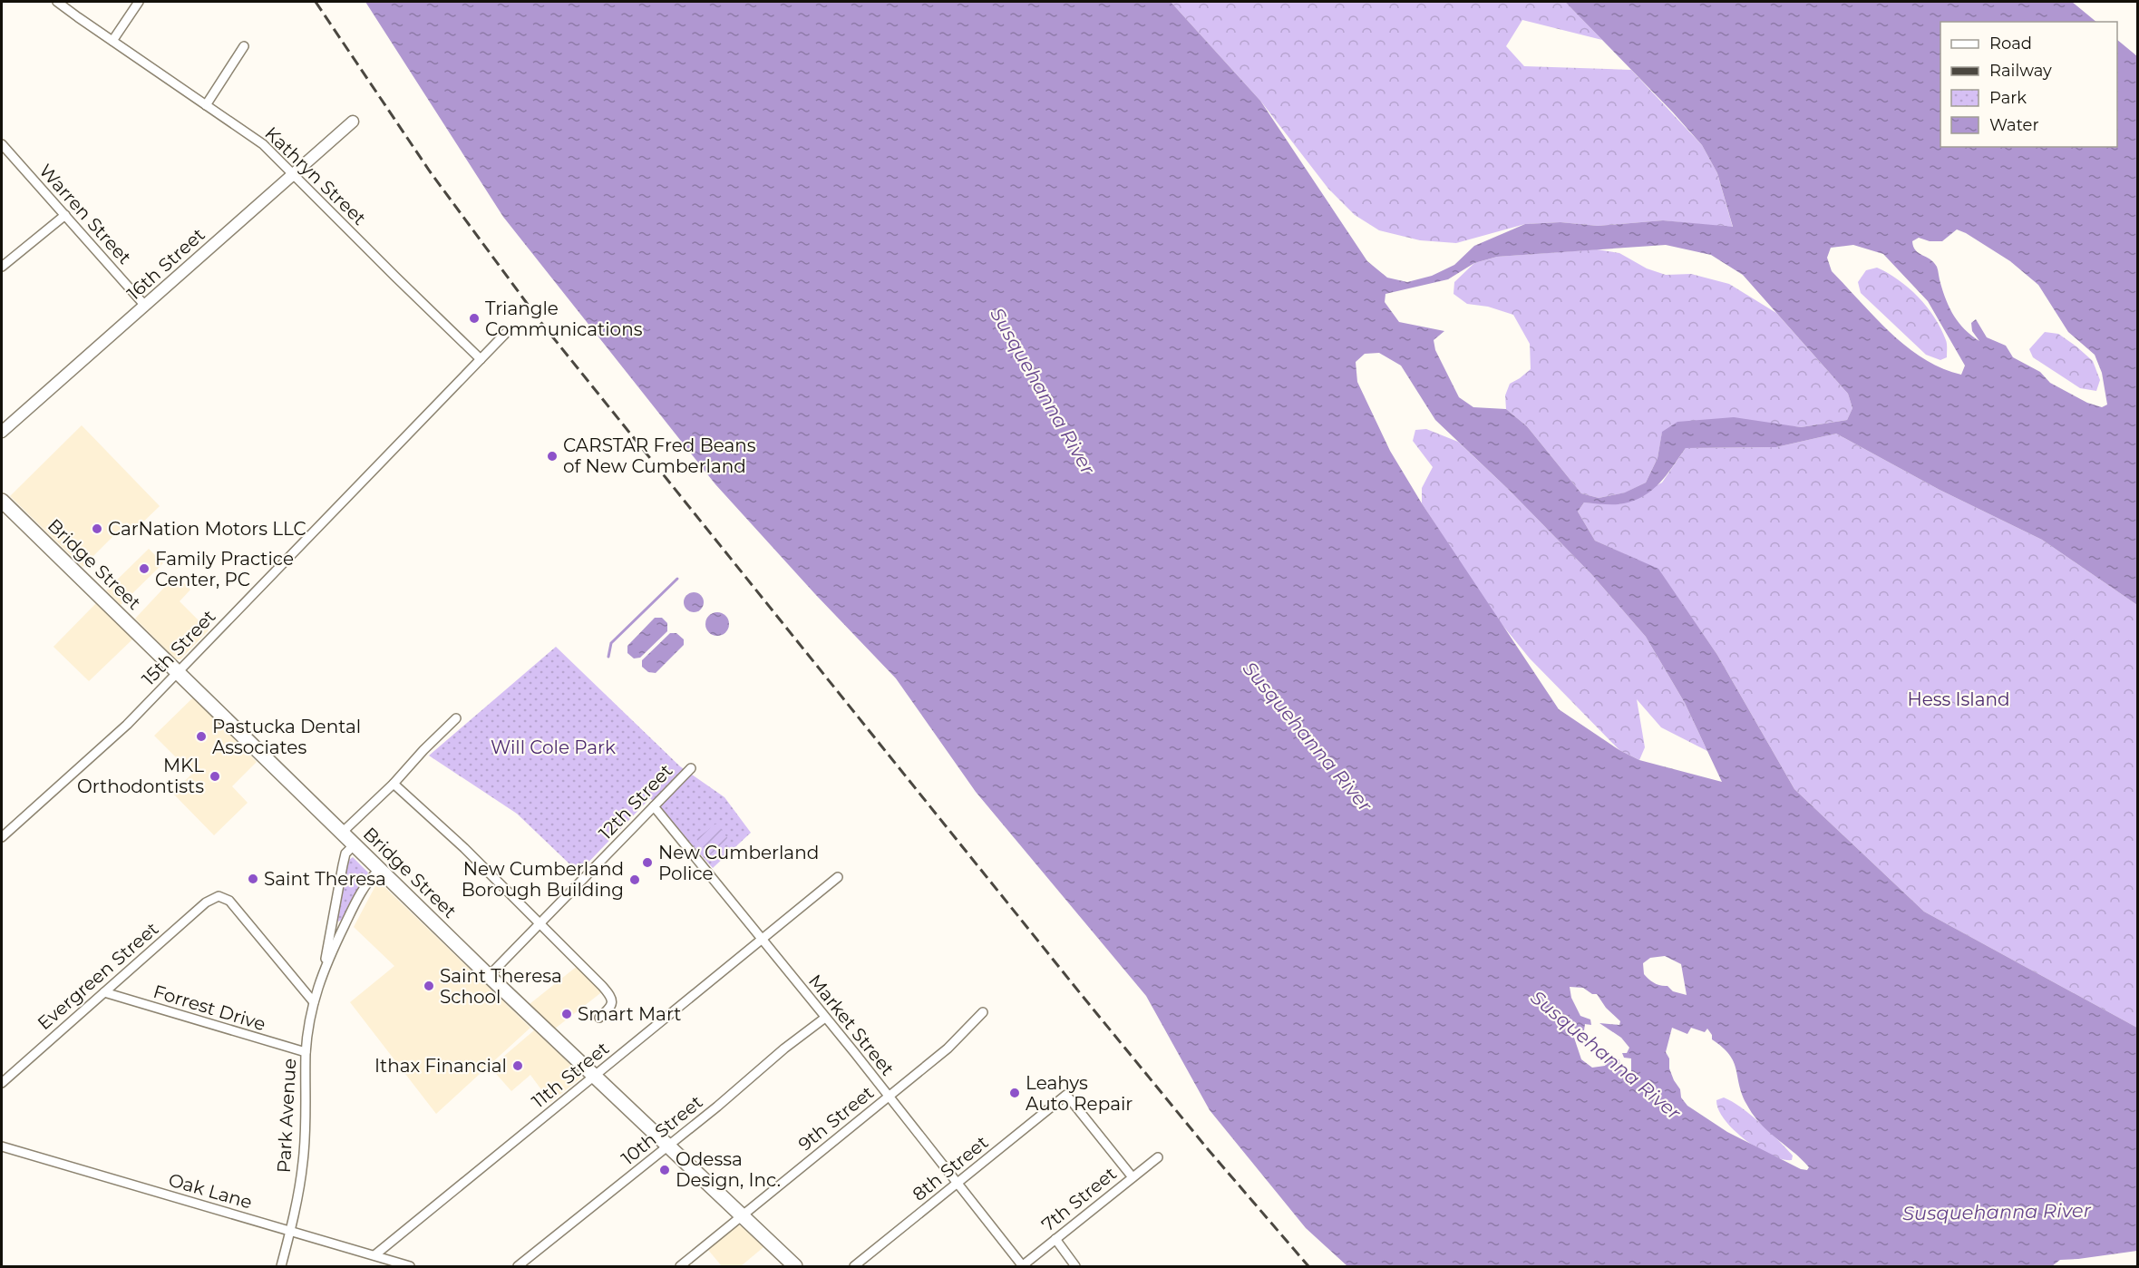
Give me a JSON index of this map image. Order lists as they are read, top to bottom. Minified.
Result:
{"streets":{"main road":["Bridge Street"],"street":["Kathryn Street","Warren Street","16th Street","15th Street","12th Street","Evergreen Street","Forrest Drive","Market Street","11th Street","Park Avenue","9th Street","10th Street","8th Street","Oak Lane","7th Street"]},"crossings":[["Kathryn Street","16th Street"],["Kathryn Street","15th Street"],["Warren Street","16th Street"],["Bridge Street","15th Street"],["Bridge Street","12th Street"],["Bridge Street","11th Street"],["Bridge Street","Park Avenue"],["Bridge Street","9th Street"],["Bridge Street","10th Street"],["12th Street","Market Street"],["Evergreen Street","Forrest Drive"],["Evergreen Street","Park Avenue"],["Forrest Drive","Park Avenue"],["Market Street","11th Street"],["Market Street","9th Street"],["Market Street","10th Street"],["Market Street","8th Street"],["Market Street","7th Street"],["11th Street","Oak Lane"],["Park Avenue","Oak Lane"],["8th Street","7th Street"]],"water":["Susquehanna River"],"parks":["Hess Island","Will Cole Park"],"places":["Triangle Communications","CARSTAR Fred Beans of New Cumberland","CarNation Motors LLC","Family Practice Center, PC","Pastucka Dental Associates","MKL Orthodontists","New Cumberland Police","Saint Theresa","New Cumberland Borough Building","Saint Theresa School","Smart Mart","Ithax Financial","Leahys Auto Repair","Odessa Design, Inc."],"legend":["Road","Railway","Park","Water"]}
